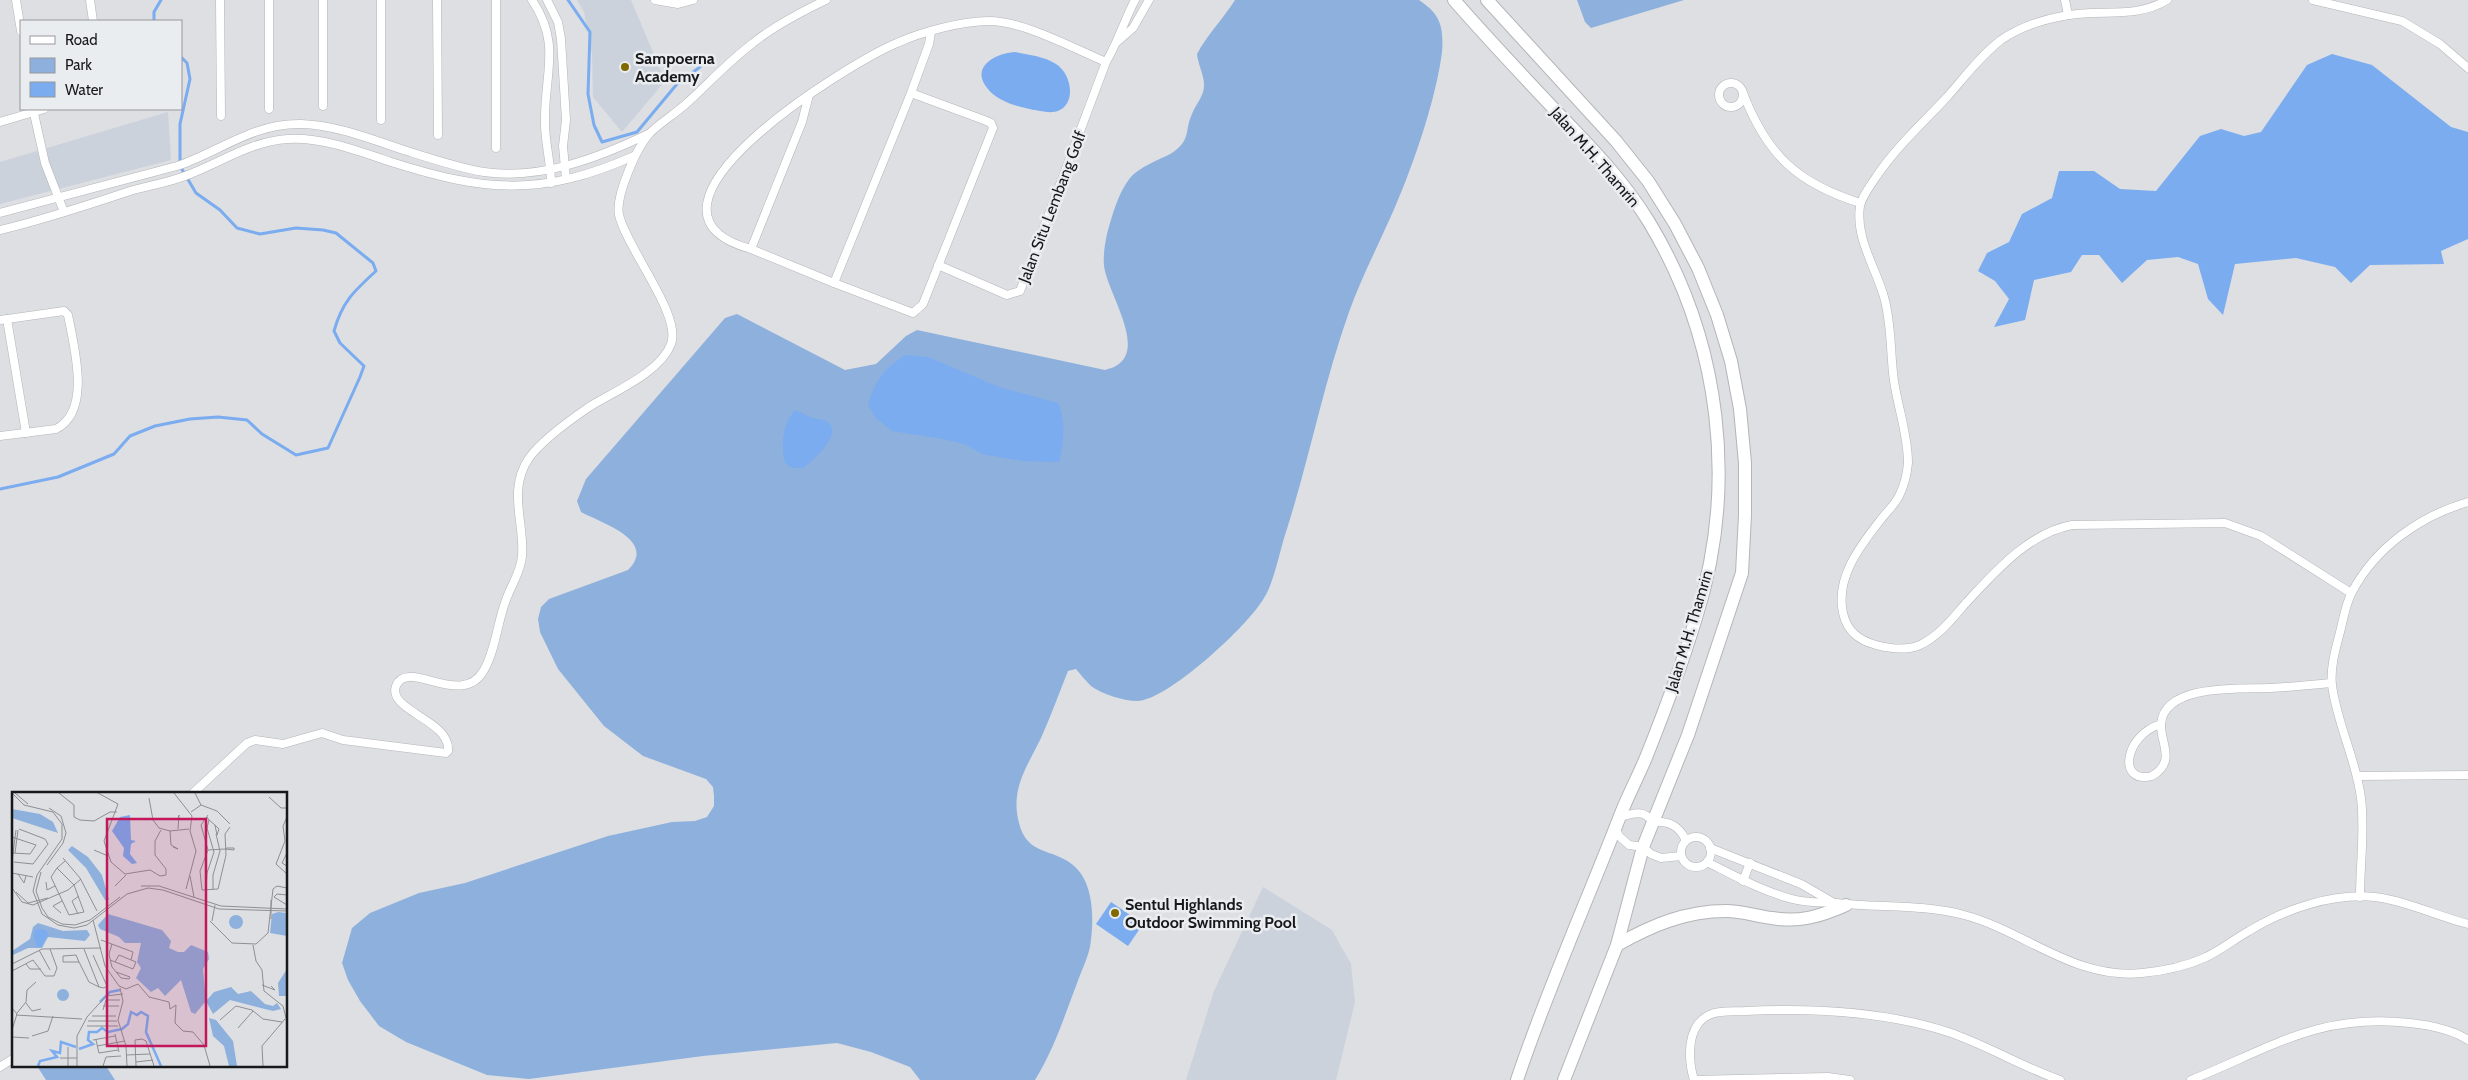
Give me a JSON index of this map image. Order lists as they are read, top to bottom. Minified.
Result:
{"streets":{"main road":["Jalan M.H. Thamrin"],"street":["Jalan Situ Lembang Golf"]},"places":["Sampoerna Academy","Sentul Highlands Outdoor Swimming Pool"],"legend":["Road","Park","Water"]}
